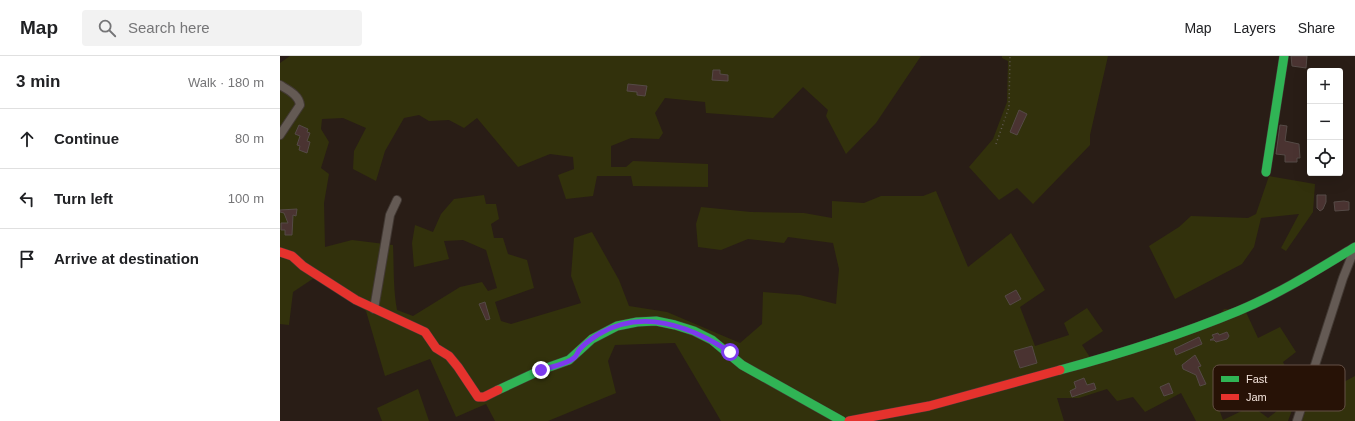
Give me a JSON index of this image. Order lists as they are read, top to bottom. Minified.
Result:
{"legend":["Fast","Jam"],"page":{"header":"Map","search":"Search here","nav":["Map","Layers","Share"],"heading":["3 min","Walk · 180 m"],"map_buttons":["+","−"],"list":[["Continue","80 m"],["Turn left","100 m"],"Arrive at destination"]}}
